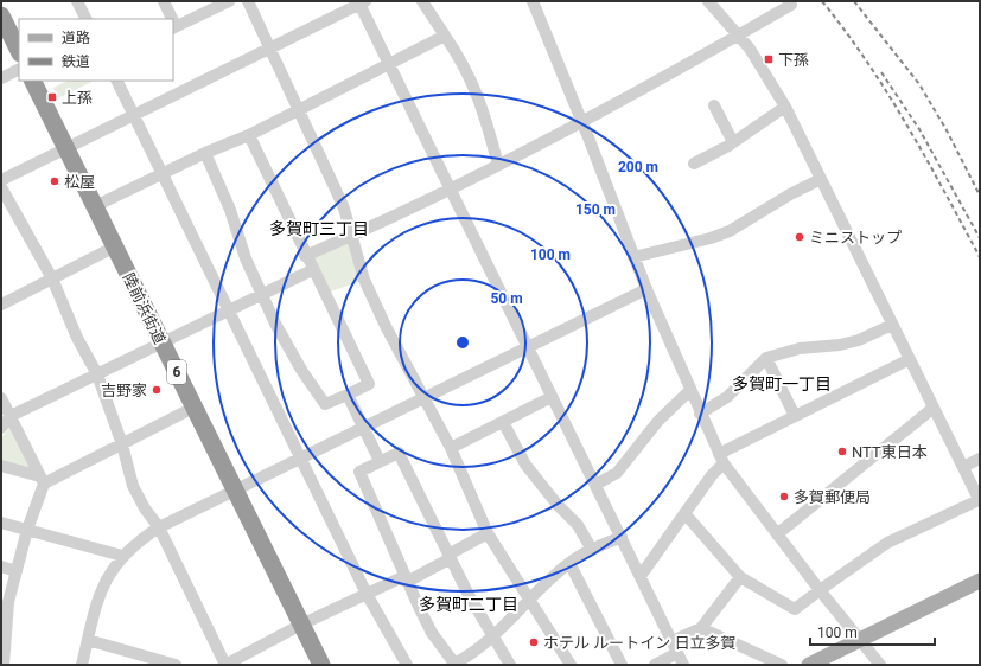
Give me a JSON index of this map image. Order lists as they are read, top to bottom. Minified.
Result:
{"streets":{"highway":["陸前浜街道","6"]},"districts":["多賀町三丁目","多賀町一丁目","多賀町二丁目"],"places":{"transit":["下孫","上孫"],"other":["松屋","ミニストップ","吉野家","NTT東日本","多賀郵便局","ホテル ルートイン 日立多賀"]},"legend":["道路","鉄道"],"scale_bar":"100 m","rings":["200 m","150 m","100 m","50 m"]}
